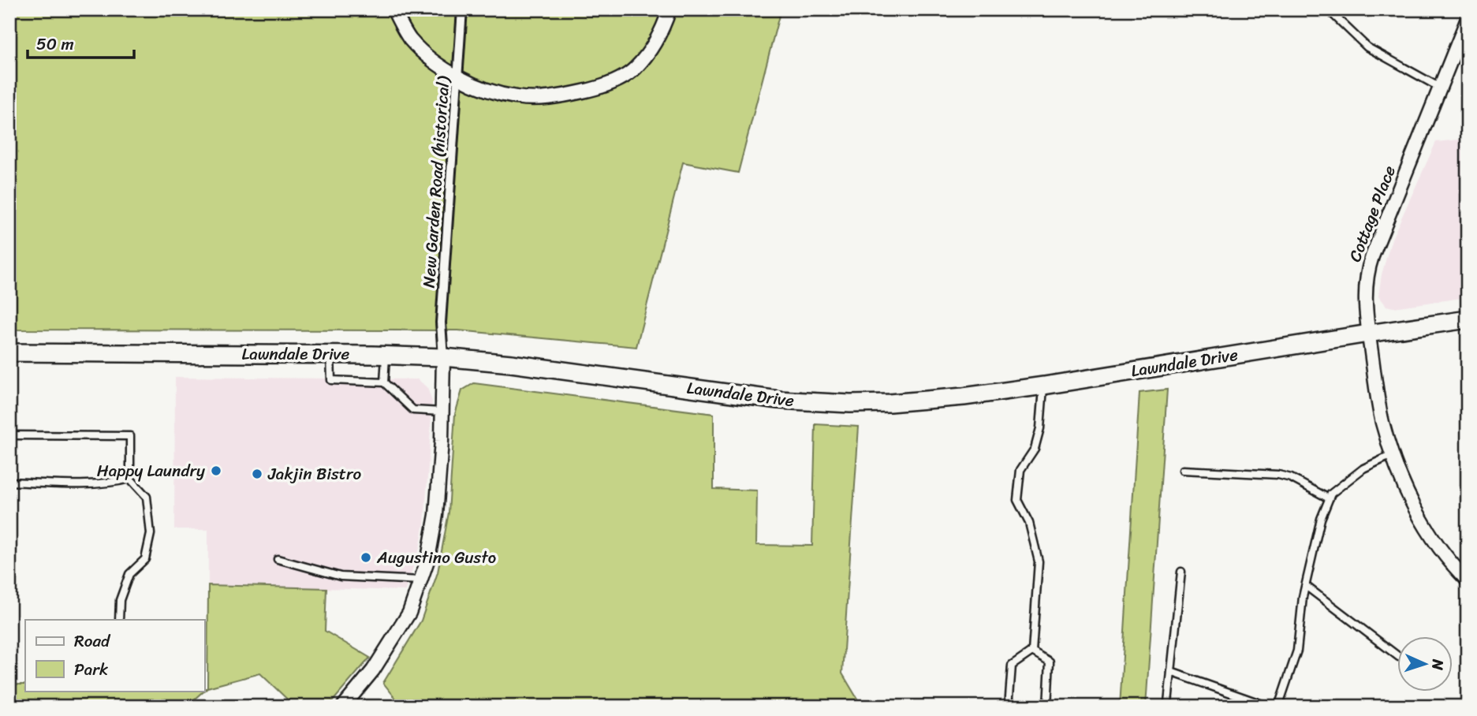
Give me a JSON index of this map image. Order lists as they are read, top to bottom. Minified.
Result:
{"streets":{"main road":["Lawndale Drive"],"street":["New Garden Road (historical)","Cottage Place"]},"crossings":[["New Garden Road (historical)","Lawndale Drive"],["Cottage Place","Lawndale Drive"]],"places":["Happy Laundry","Jakjin Bistro","Augustino Gusto"],"legend":["Road","Park"],"scale_bar":"50 m","north":"right"}
